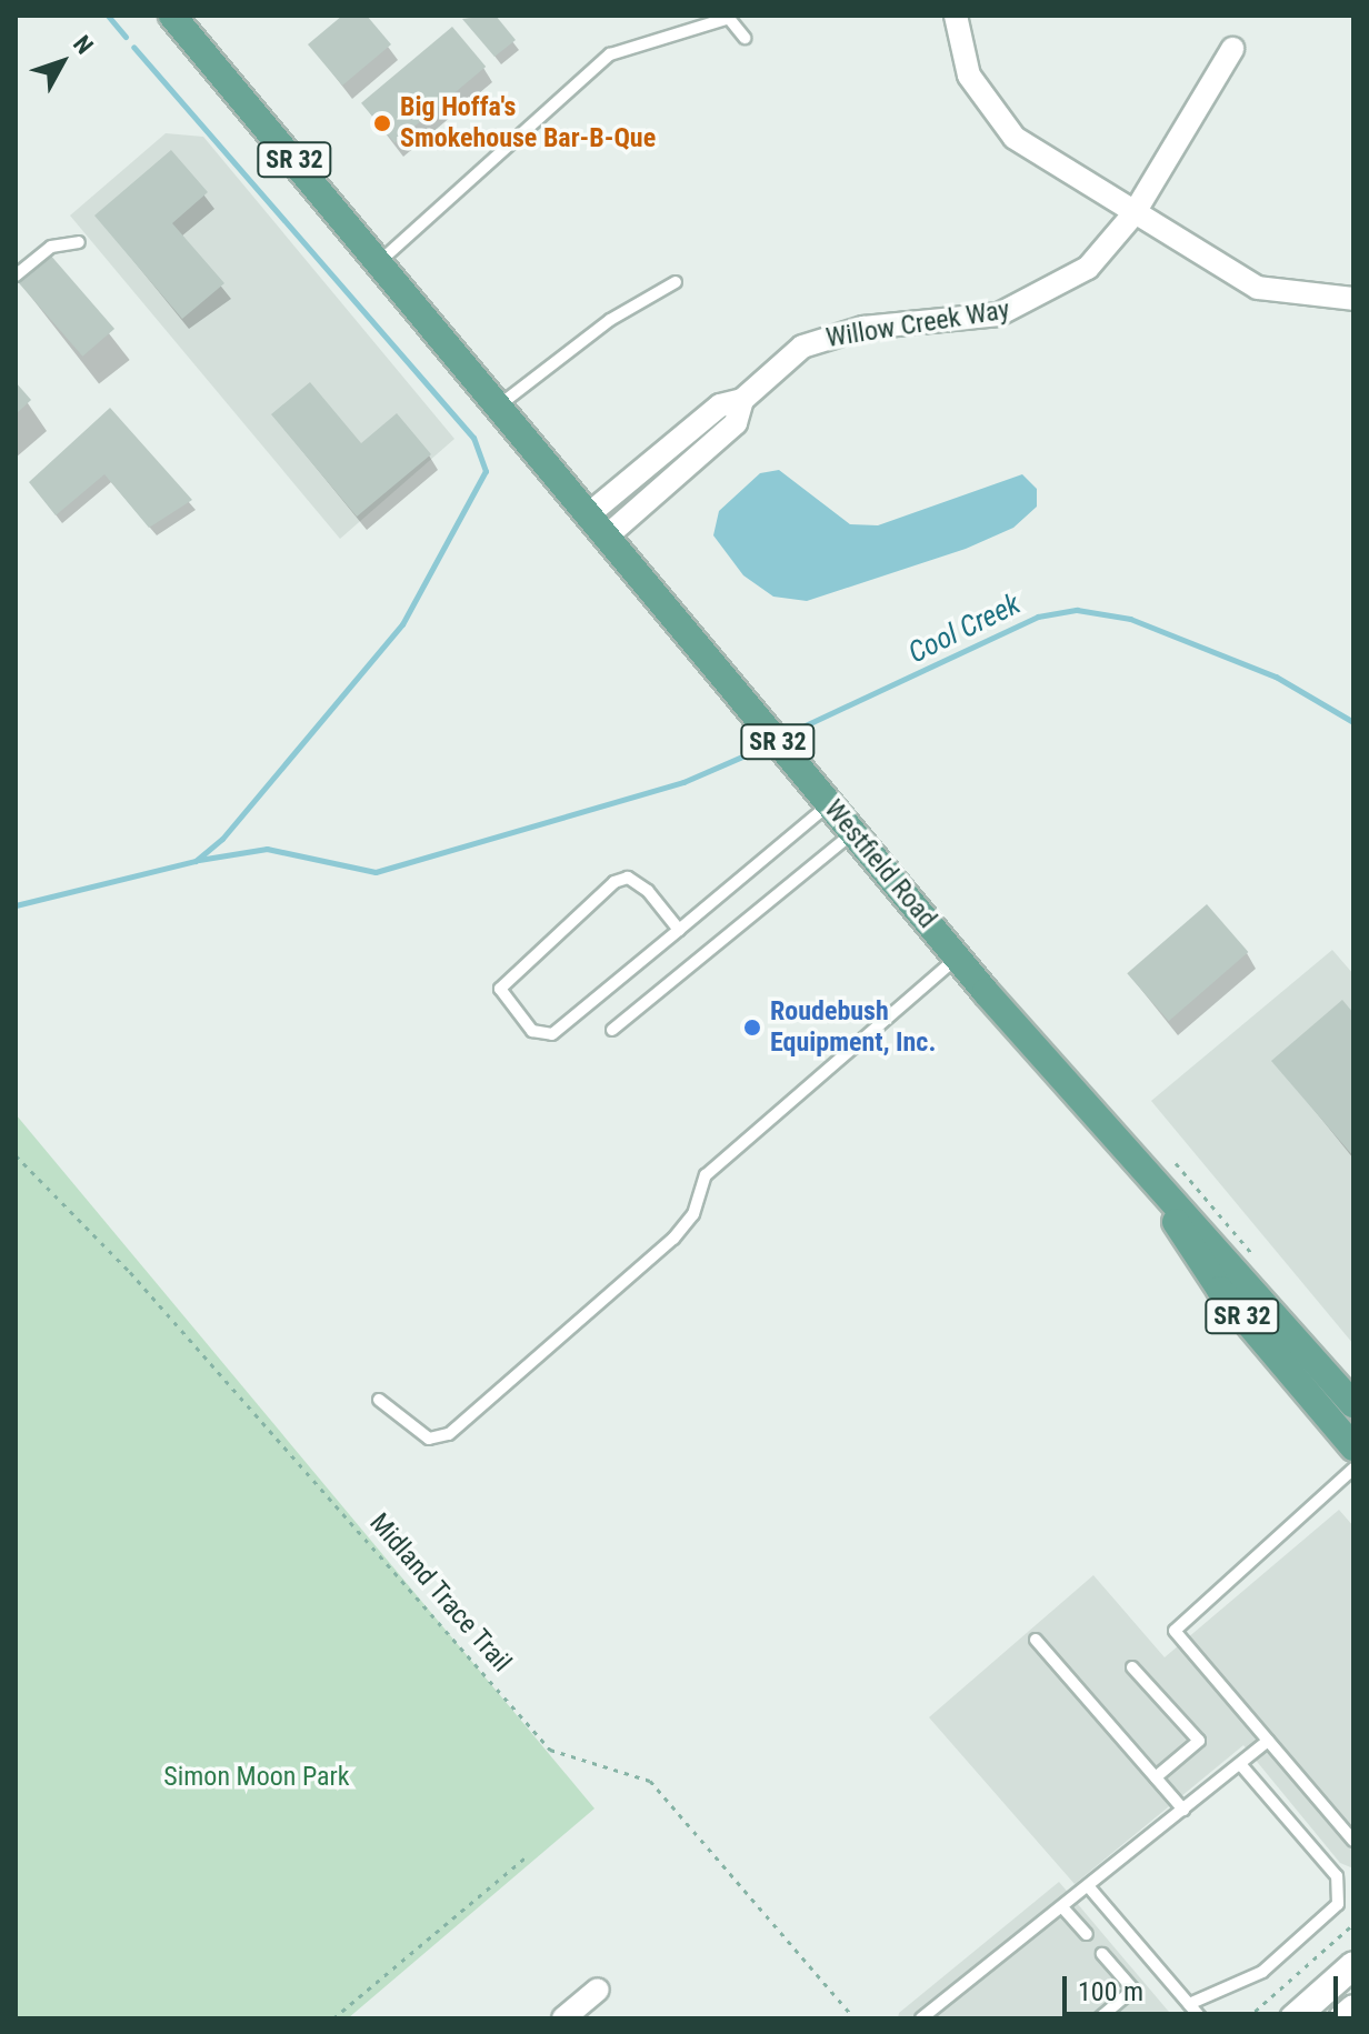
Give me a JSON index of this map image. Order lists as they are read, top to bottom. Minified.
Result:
{"streets":{"main road":["SR 32","Westfield Road"],"street":["Willow Creek Way"],"path":["Midland Trace Trail"]},"crossings":[["SR 32","Westfield Road"],["Willow Creek Way","Westfield Road"]],"water":["Cool Creek"],"parks":["Simon Moon Park"],"places":["Big Hoffa's Smokehouse Bar-B-Que","Roudebush Equipment, Inc."],"scale_bar":"100 m","north":"top right"}
